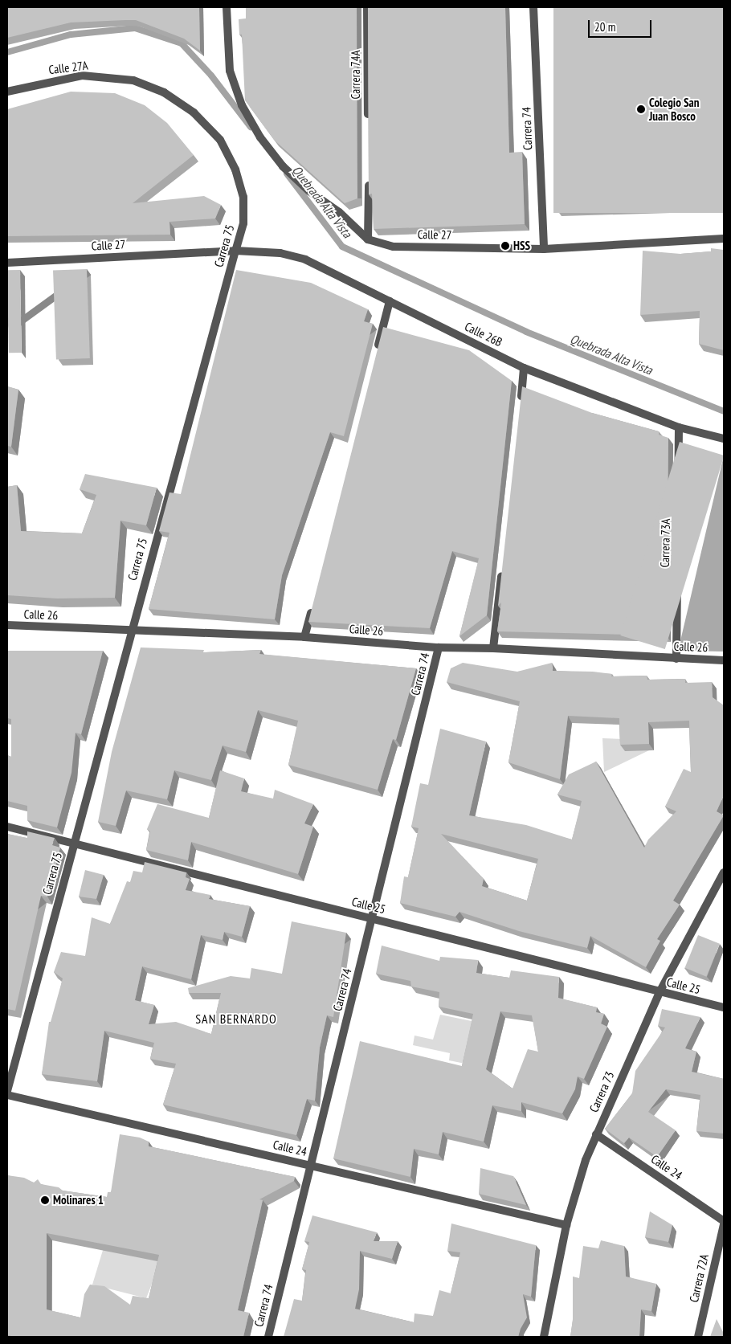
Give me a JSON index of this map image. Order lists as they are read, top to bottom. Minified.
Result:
{"streets":{"street":["Calle 27A","Carrera 74A","Carrera 74","Calle 27","Carrera 75","Calle 26B","Carrera 73A","Calle 26","Calle 25","Carrera 73","Calle 24","Carrera 72A"]},"crossings":[["Calle 27A","Carrera 75"],["Carrera 74","Calle 27"],["Carrera 74","Calle 26"],["Carrera 74","Calle 25"],["Carrera 74","Calle 24"],["Calle 27","Carrera 75"],["Calle 27","Calle 26B"],["Carrera 75","Calle 26B"],["Carrera 75","Calle 26"],["Carrera 75","Calle 25"],["Calle 26B","Carrera 73A"],["Carrera 73A","Calle 26"],["Calle 25","Carrera 73"],["Carrera 73","Calle 24"]],"districts":["SAN BERNARDO"],"water":["Quebrada Alta Vista"],"places":["Colegio San Juan Bosco","HSS","Molinares 1"],"scale_bar":"20 m"}
